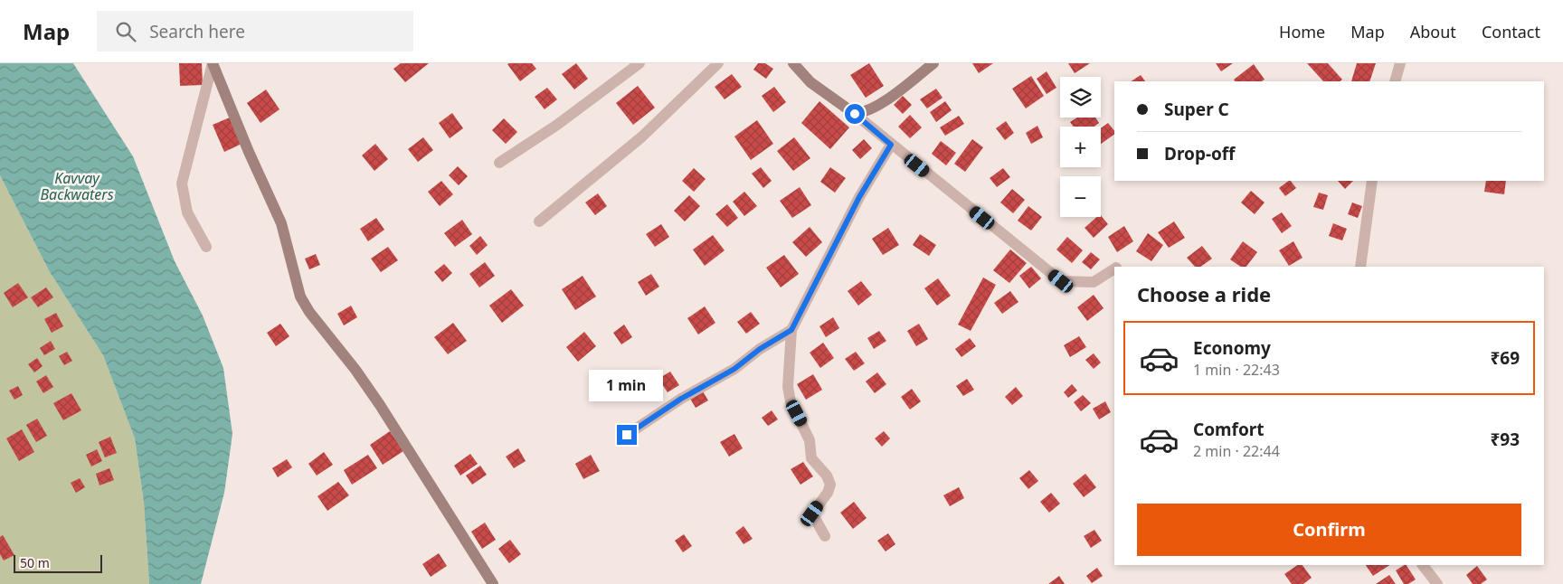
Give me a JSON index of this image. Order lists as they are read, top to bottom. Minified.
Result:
{"water":["Kavvay Backwaters"],"scale_bar":"50 m","page":{"header":"Map","search":"Search here","nav":["Home","Map","About","Contact"],"map_buttons":["+","−"],"banner":["Super C","Drop-off"],"heading":"Choose a ride","list":[{"name":"Economy","note":"1 min · 22:43","value":"₹69"},{"name":"Comfort","note":"2 min · 22:44","value":"₹93"}],"bubble":"1 min","buttons":"Confirm","scale":"50 m"}}
